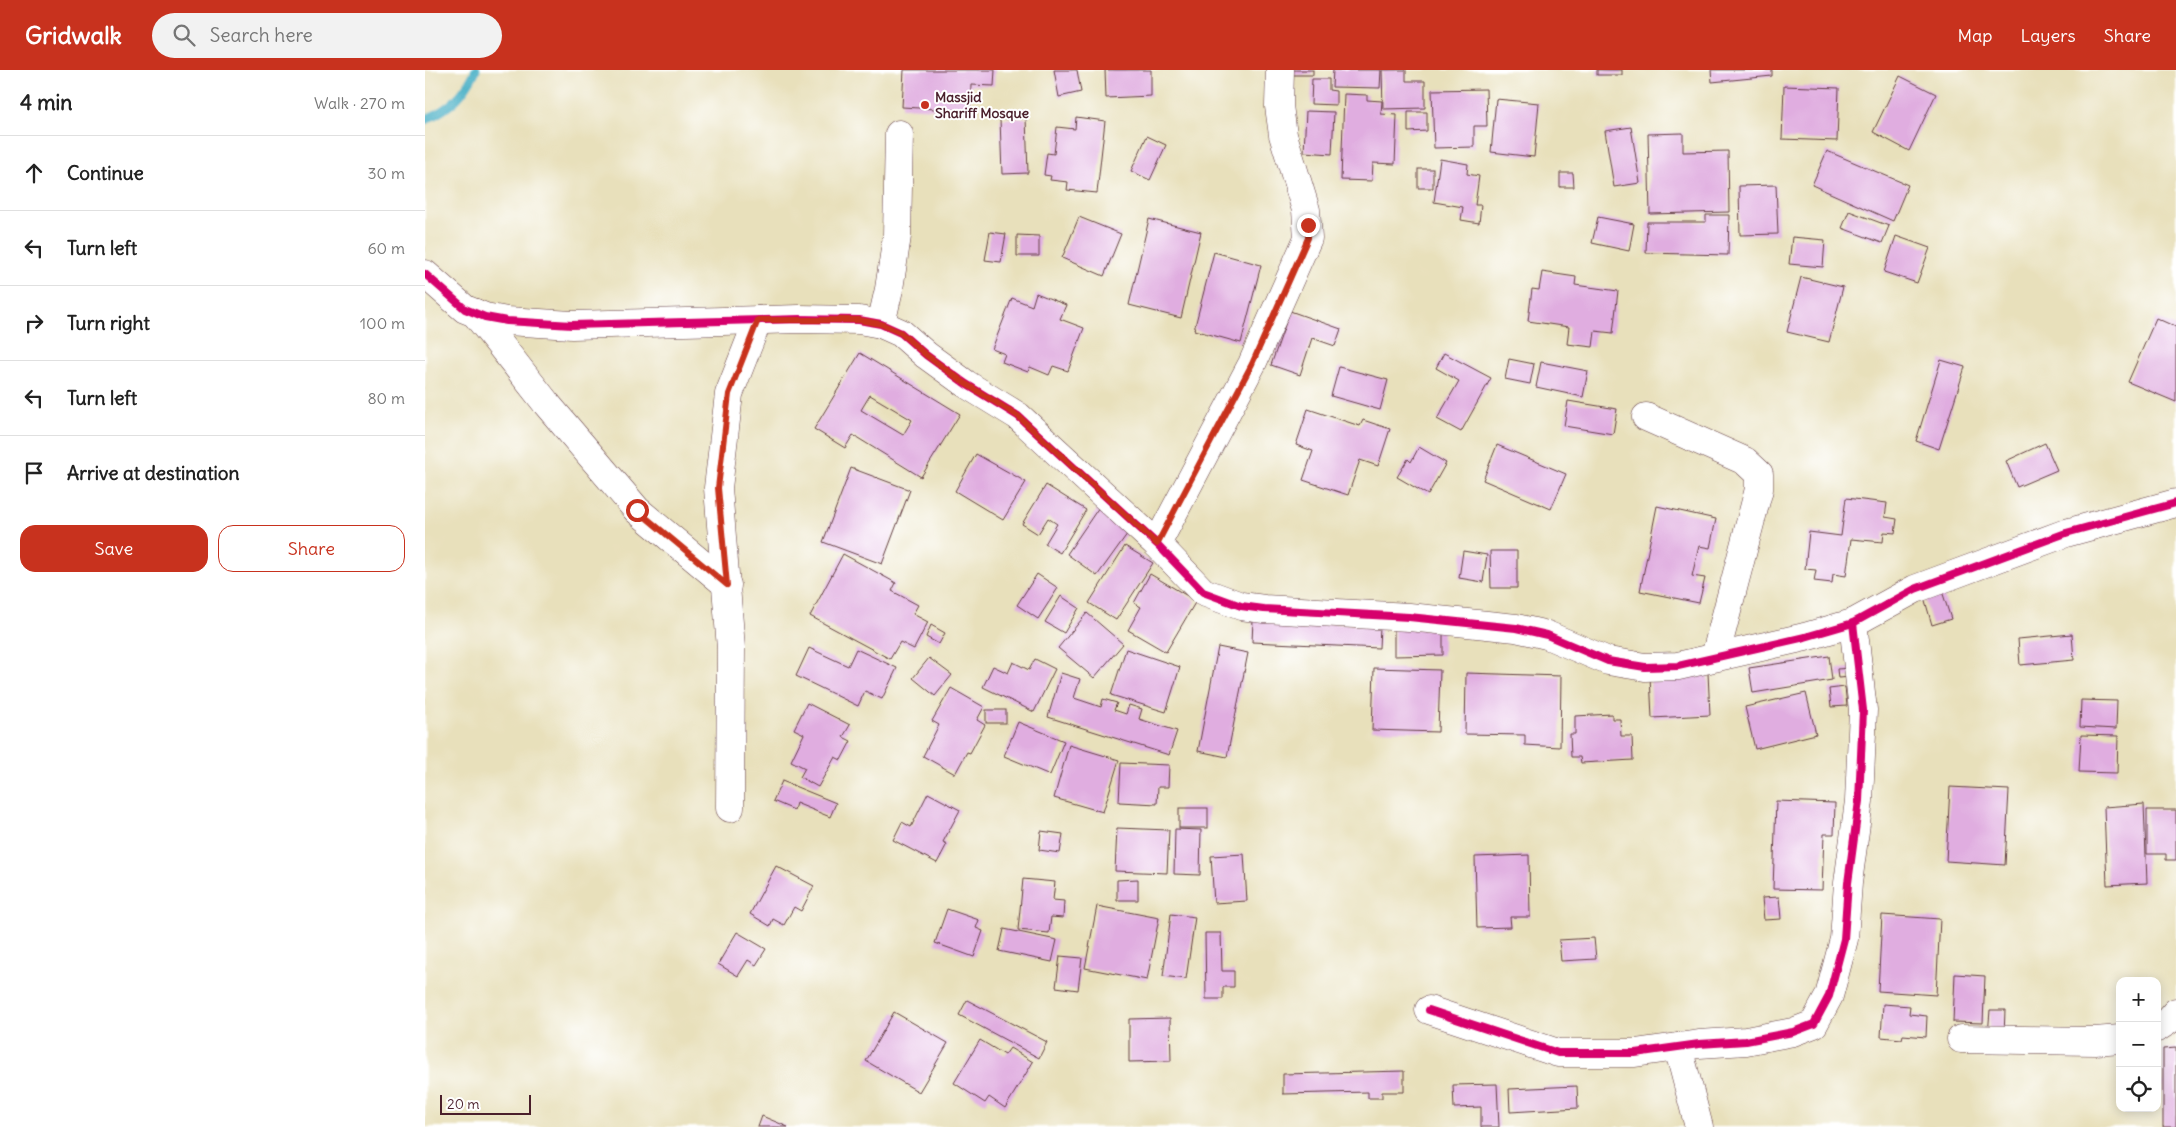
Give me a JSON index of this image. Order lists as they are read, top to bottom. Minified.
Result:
{"places":["Massjid Shariff Mosque"],"scale_bar":"20 m","page":{"header":"Gridwalk","search":"Search here","nav":["Map","Layers","Share"],"heading":["4 min","Walk · 270 m"],"list":[["Continue","30 m"],["Turn left","60 m"],["Turn right","100 m"],["Turn left","80 m"],"Arrive at destination"],"buttons":["Save","Share"],"map_buttons":["+","−"],"scale":"20 m"}}
